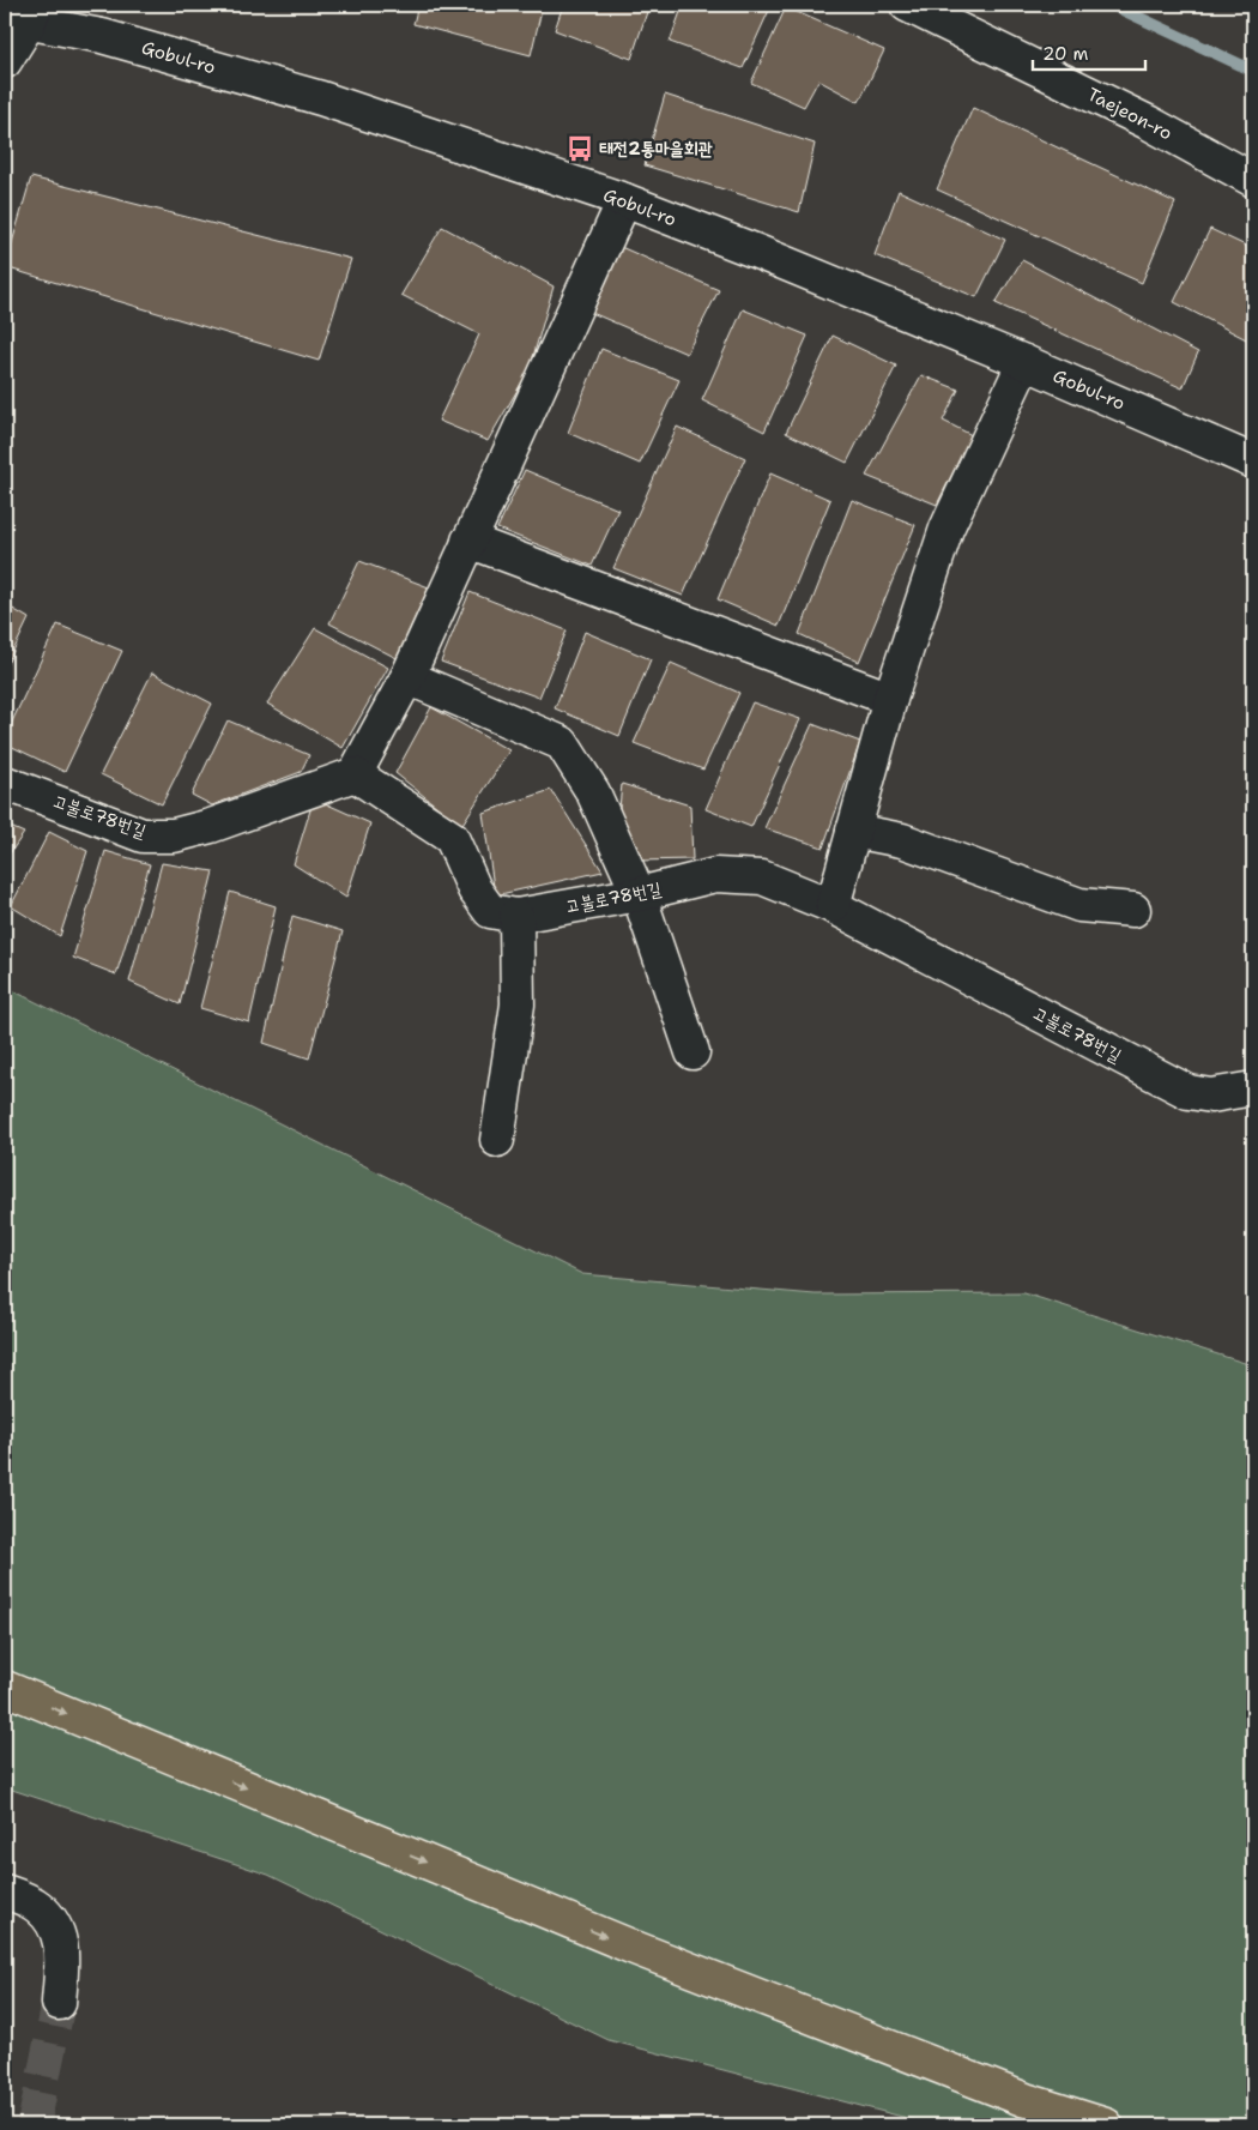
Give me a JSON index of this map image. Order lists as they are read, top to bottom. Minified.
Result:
{"streets":{"street":["Gobul-ro","Taejeon-ro","고불로78번길"]},"places":{"bus stop":["태전2통마을회관"]},"scale_bar":"20 m"}
